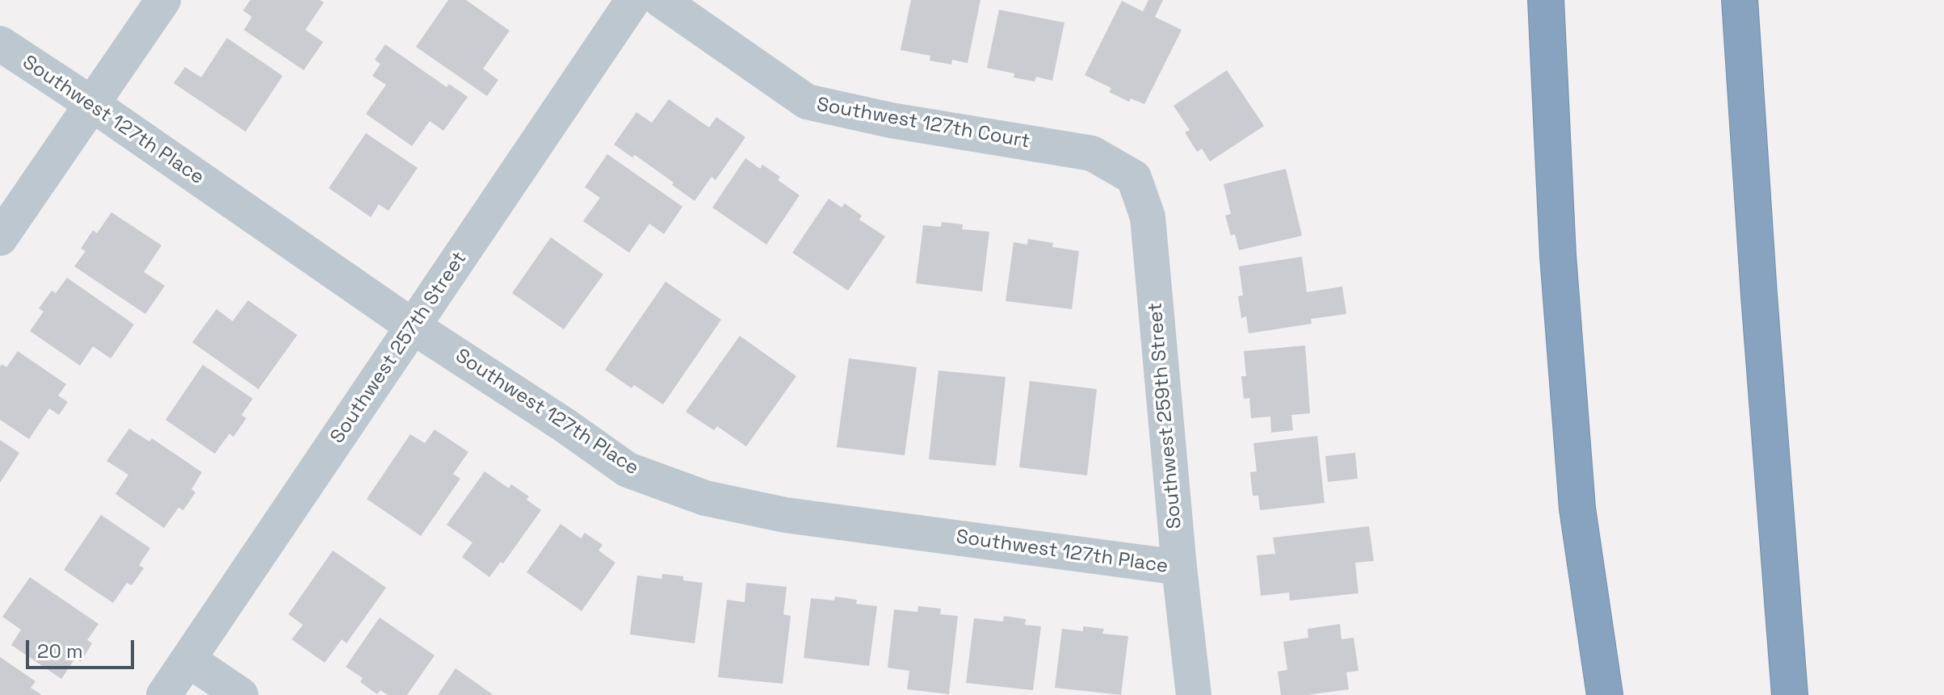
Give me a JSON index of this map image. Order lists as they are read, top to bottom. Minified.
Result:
{"streets":{"street":["Southwest 127th Place","Southwest 127th Court","Southwest 257th Street","Southwest 259th Street"]},"crossings":[["Southwest 127th Place","Southwest 257th Street"],["Southwest 127th Place","Southwest 259th Street"],["Southwest 127th Court","Southwest 259th Street"]],"scale_bar":"20 m"}
